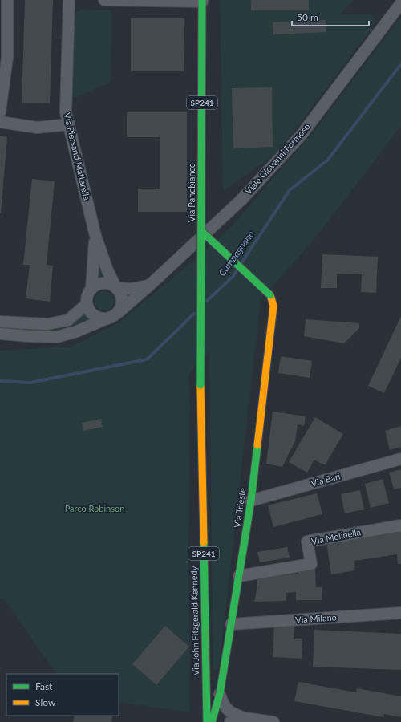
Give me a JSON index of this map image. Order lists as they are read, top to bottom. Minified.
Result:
{"streets":{"main road":["SP241","Via Panebianco","Via Trieste","Via John Fitzgerald Kennedy"],"street":["Via Piersanti Mattarella","Viale Giovanni Formoso","Via Bari","Via Molinella","Via Milano"]},"crossings":[["Via Piersanti Mattarella","Viale Giovanni Formoso"],["Via Panebianco","Via Trieste"],["Via Panebianco","Via John Fitzgerald Kennedy"],["Via Bari","Via Trieste"],["Via Trieste","Via Molinella"],["Via Trieste","Via Milano"]],"water":["Campagnano"],"parks":["Parco Robinson"],"legend":["Fast","Slow"],"scale_bar":"50 m"}
